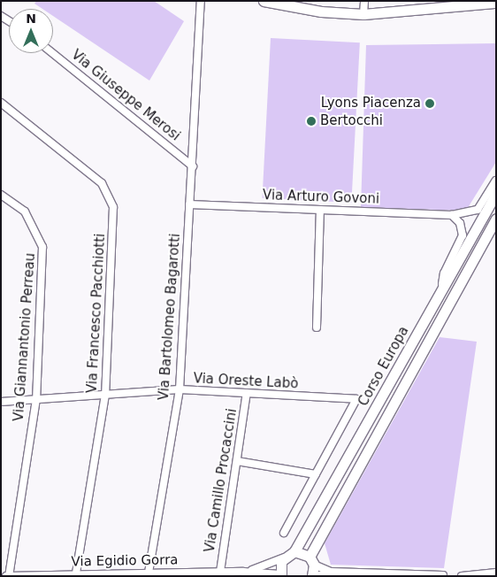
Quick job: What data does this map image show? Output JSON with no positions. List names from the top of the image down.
{
  "streets": {
    "main road": ["Corso Europa"],
    "street": [
      "Via Giuseppe Merosi",
      "Via Arturo Govoni",
      "Via Francesco Pacchiotti",
      "Via Bartolomeo Bagarotti",
      "Via Giannantonio Perreau",
      "Via Oreste Labò",
      "Via Camillo Procaccini",
      "Via Egidio Gorra"
    ]
  },
  "crossings": [
    ["Via Giuseppe Merosi", "Via Bartolomeo Bagarotti"],
    ["Via Arturo Govoni", "Via Bartolomeo Bagarotti"],
    ["Via Francesco Pacchiotti", "Via Oreste Labò"],
    ["Via Francesco Pacchiotti", "Via Egidio Gorra"],
    ["Via Bartolomeo Bagarotti", "Via Oreste Labò"],
    ["Via Bartolomeo Bagarotti", "Via Egidio Gorra"],
    ["Via Giannantonio Perreau", "Via Oreste Labò"],
    ["Via Giannantonio Perreau", "Via Egidio Gorra"],
    ["Via Oreste Labò", "Via Camillo Procaccini"],
    ["Via Camillo Procaccini", "Via Egidio Gorra"]
  ],
  "places": ["Lyons Piacenza", "Bertocchi"],
  "north": "top"
}
